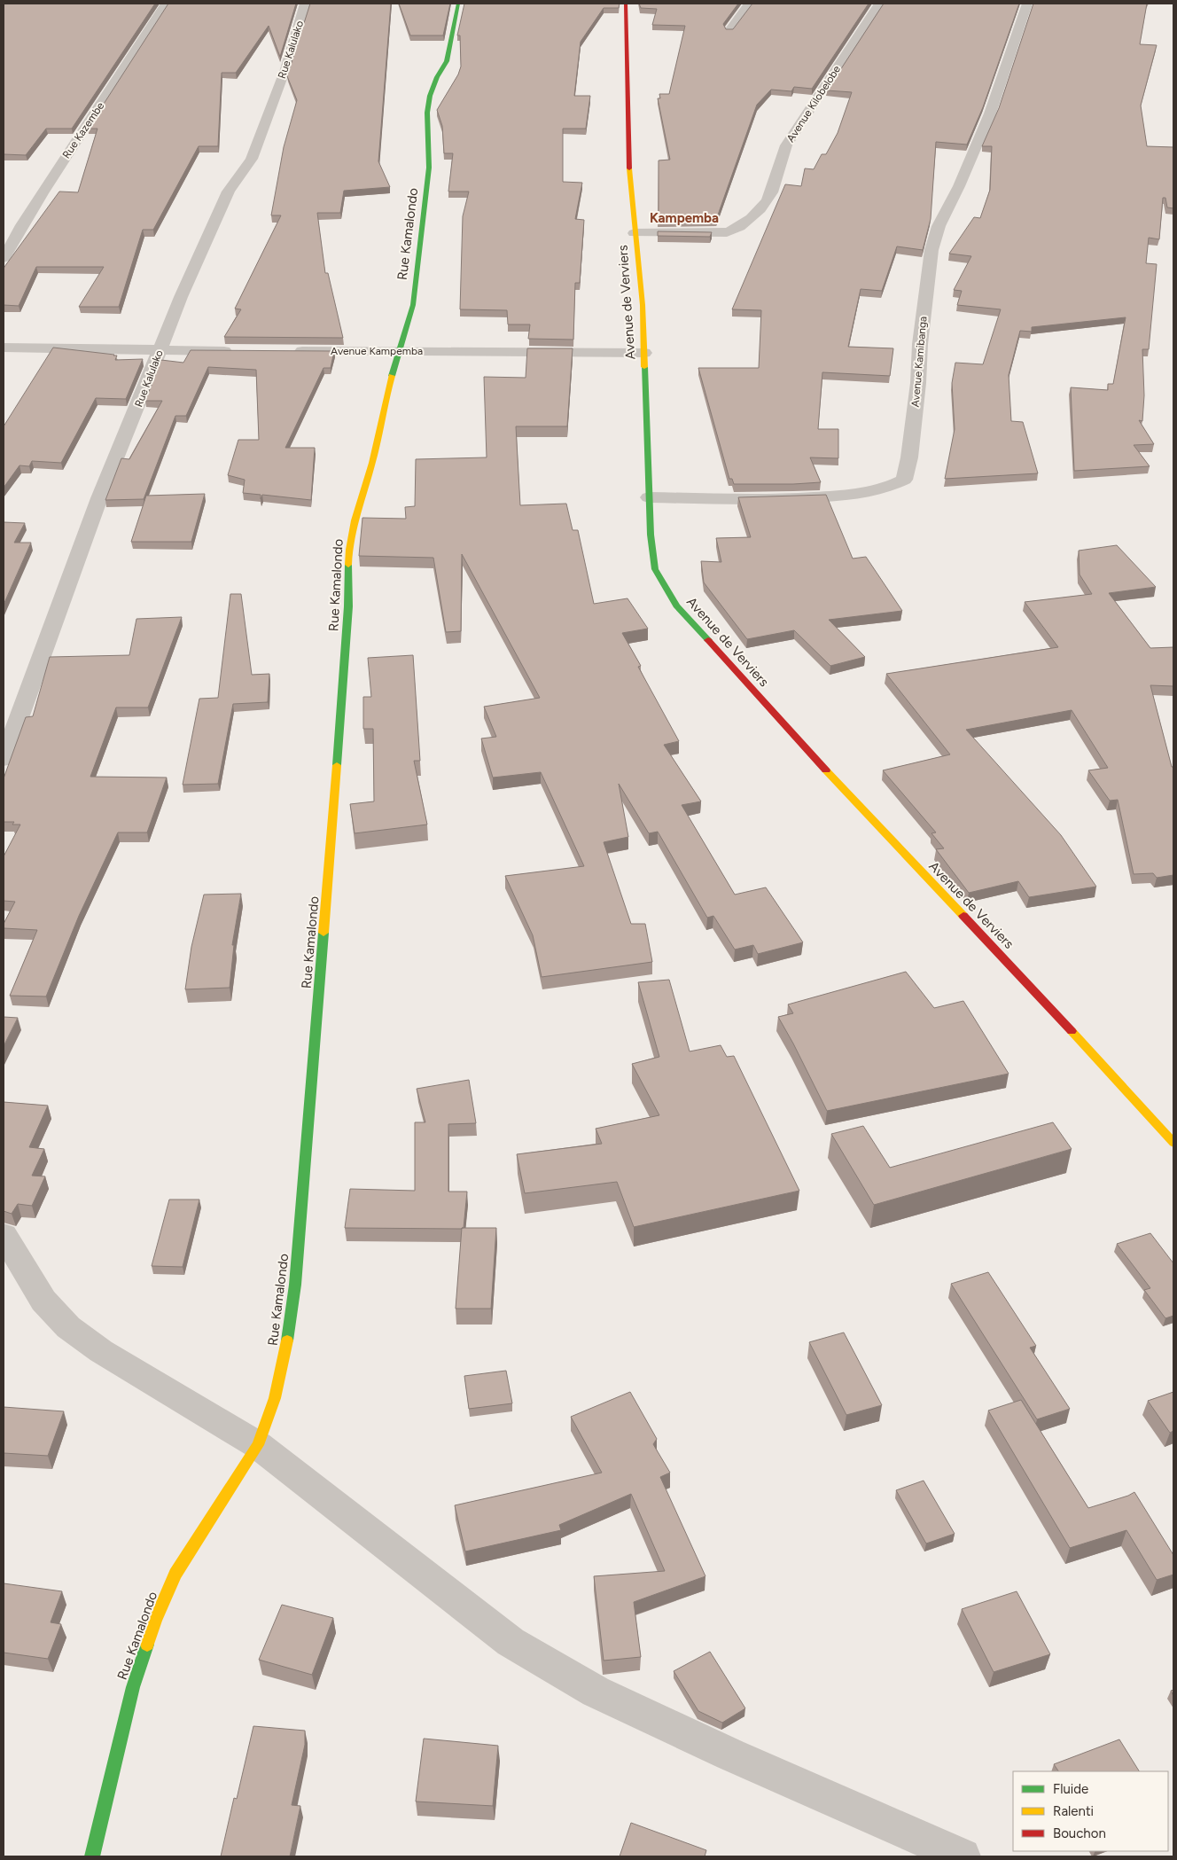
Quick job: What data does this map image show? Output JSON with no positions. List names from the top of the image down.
{
  "streets": {
    "street": [
      "Rue Kalulako",
      "Avenue Kilobelobe",
      "Rue Kazembe",
      "Rue Kamalondo",
      "Avenue de Verviers",
      "Avenue Kampemba",
      "Avenue Kamibanga"
    ]
  },
  "crossings": [
    ["Avenue Kilobelobe", "Avenue de Verviers"],
    ["Rue Kamalondo", "Avenue Kampemba"],
    ["Avenue de Verviers", "Avenue Kampemba"],
    ["Avenue de Verviers", "Avenue Kamibanga"]
  ],
  "districts": ["Kampemba"],
  "legend": ["Fluide", "Ralenti", "Bouchon"]
}
